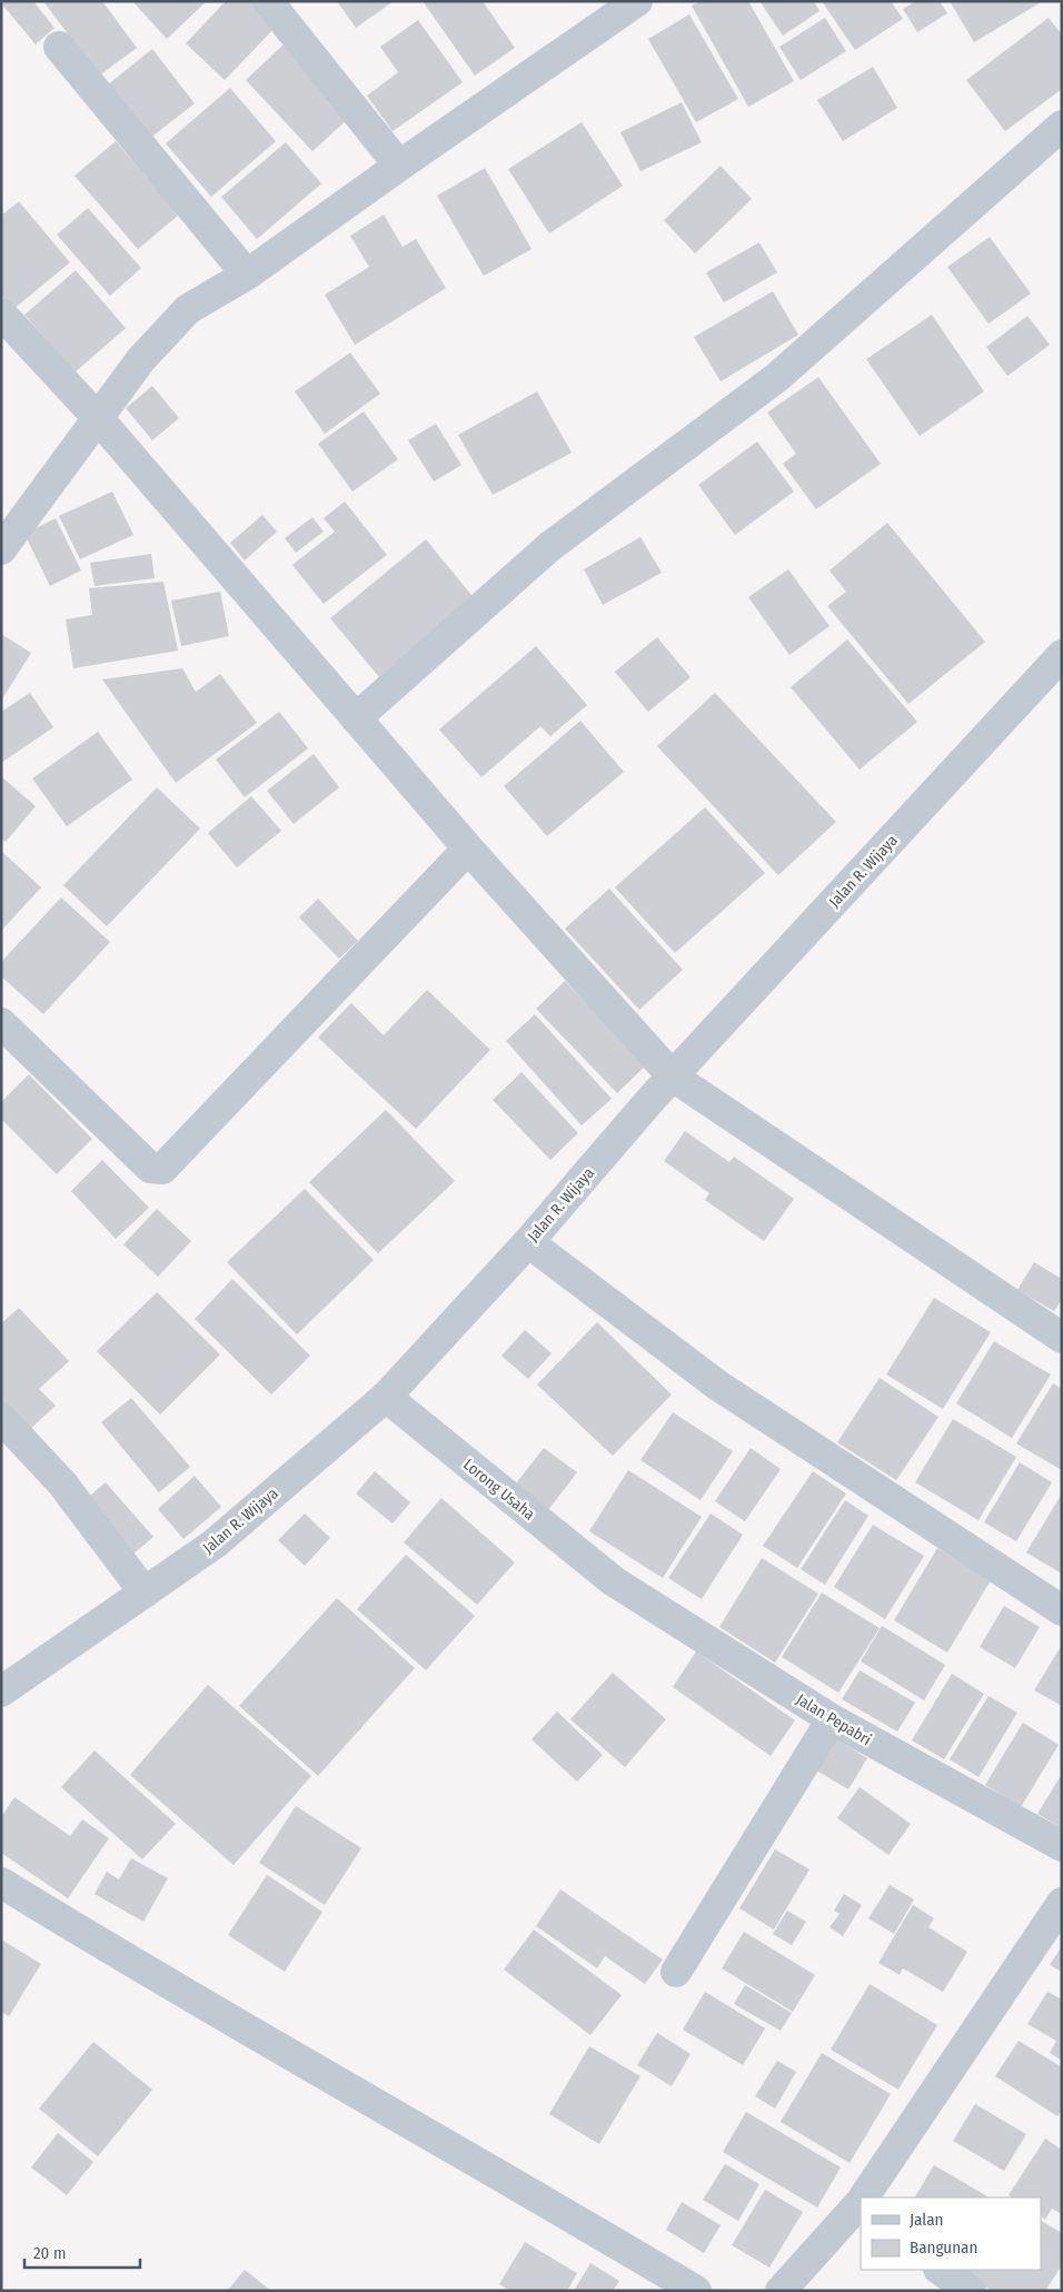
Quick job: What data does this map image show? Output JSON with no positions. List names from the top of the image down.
{
  "streets": {
    "street": ["Jalan R. Wijaya", "Lorong Usaha", "Jalan Pepabri"]
  },
  "crossings": [
    ["Jalan R. Wijaya", "Lorong Usaha"],
    ["Lorong Usaha", "Jalan Pepabri"]
  ],
  "legend": ["Jalan", "Bangunan"],
  "scale_bar": "20 m"
}
